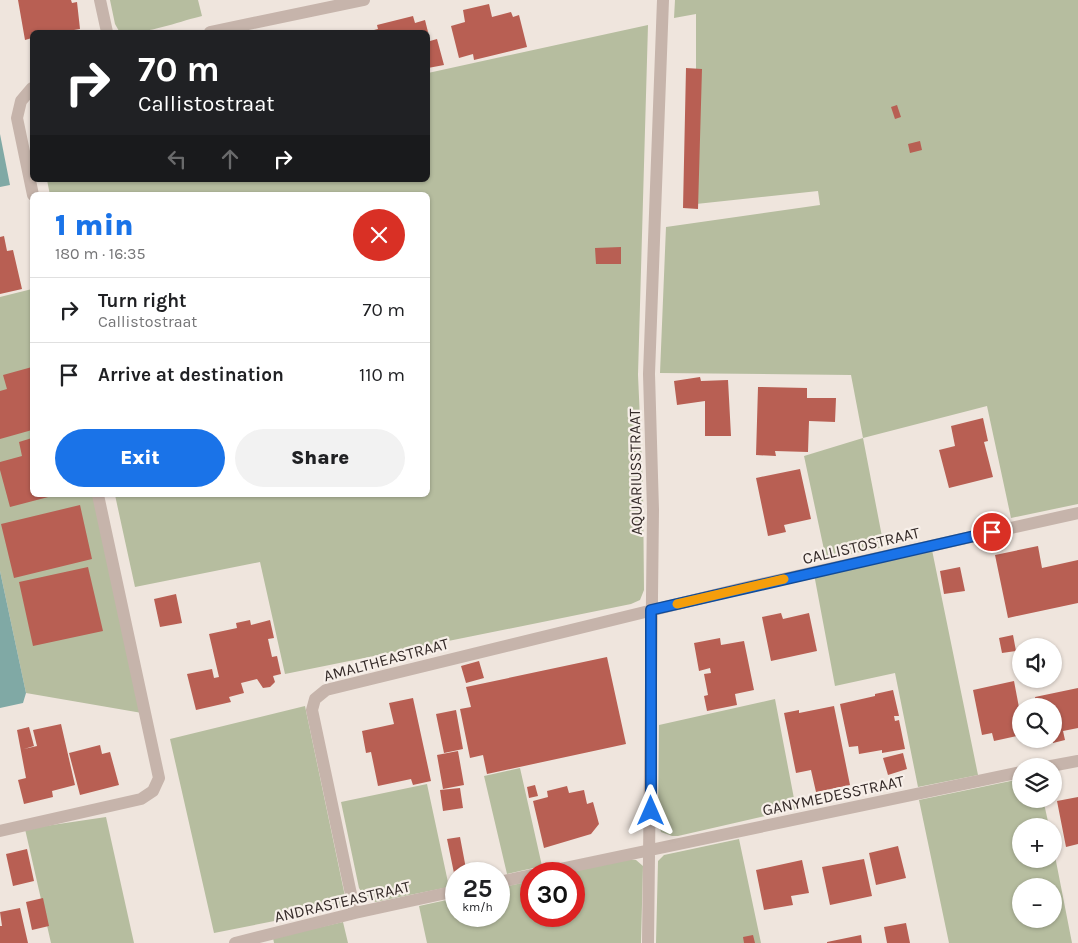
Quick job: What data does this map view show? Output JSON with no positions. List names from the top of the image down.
{
  "streets": {
    "street": [
      "AQUARIUSSTRAAT",
      "CALLISTOSTRAAT",
      "AMALTHEASTRAAT",
      "GANYMEDESSTRAAT",
      "ANDRASTEASTRAAT"
    ]
  },
  "crossings": [
    ["AQUARIUSSTRAAT", "CALLISTOSTRAAT"],
    ["AQUARIUSSTRAAT", "AMALTHEASTRAAT"],
    ["AQUARIUSSTRAAT", "GANYMEDESSTRAAT"],
    ["CALLISTOSTRAAT", "AMALTHEASTRAAT"],
    ["AMALTHEASTRAAT", "ANDRASTEASTRAAT"]
  ],
  "page": {
    "turn": ["70 m", "Callistostraat"],
    "heading": ["1 min", "180 m · 16:35"],
    "list": [
      {
        "name": "Turn right",
        "note": "Callistostraat",
        "value": "70 m"
      },
      {
        "name": "Arrive at destination",
        "value": "110 m"
      }
    ],
    "buttons": ["Exit", "Share"],
    "map_buttons": ["+", "−"],
    "speed": "25 km/h",
    "limit": "30"
  }
}
